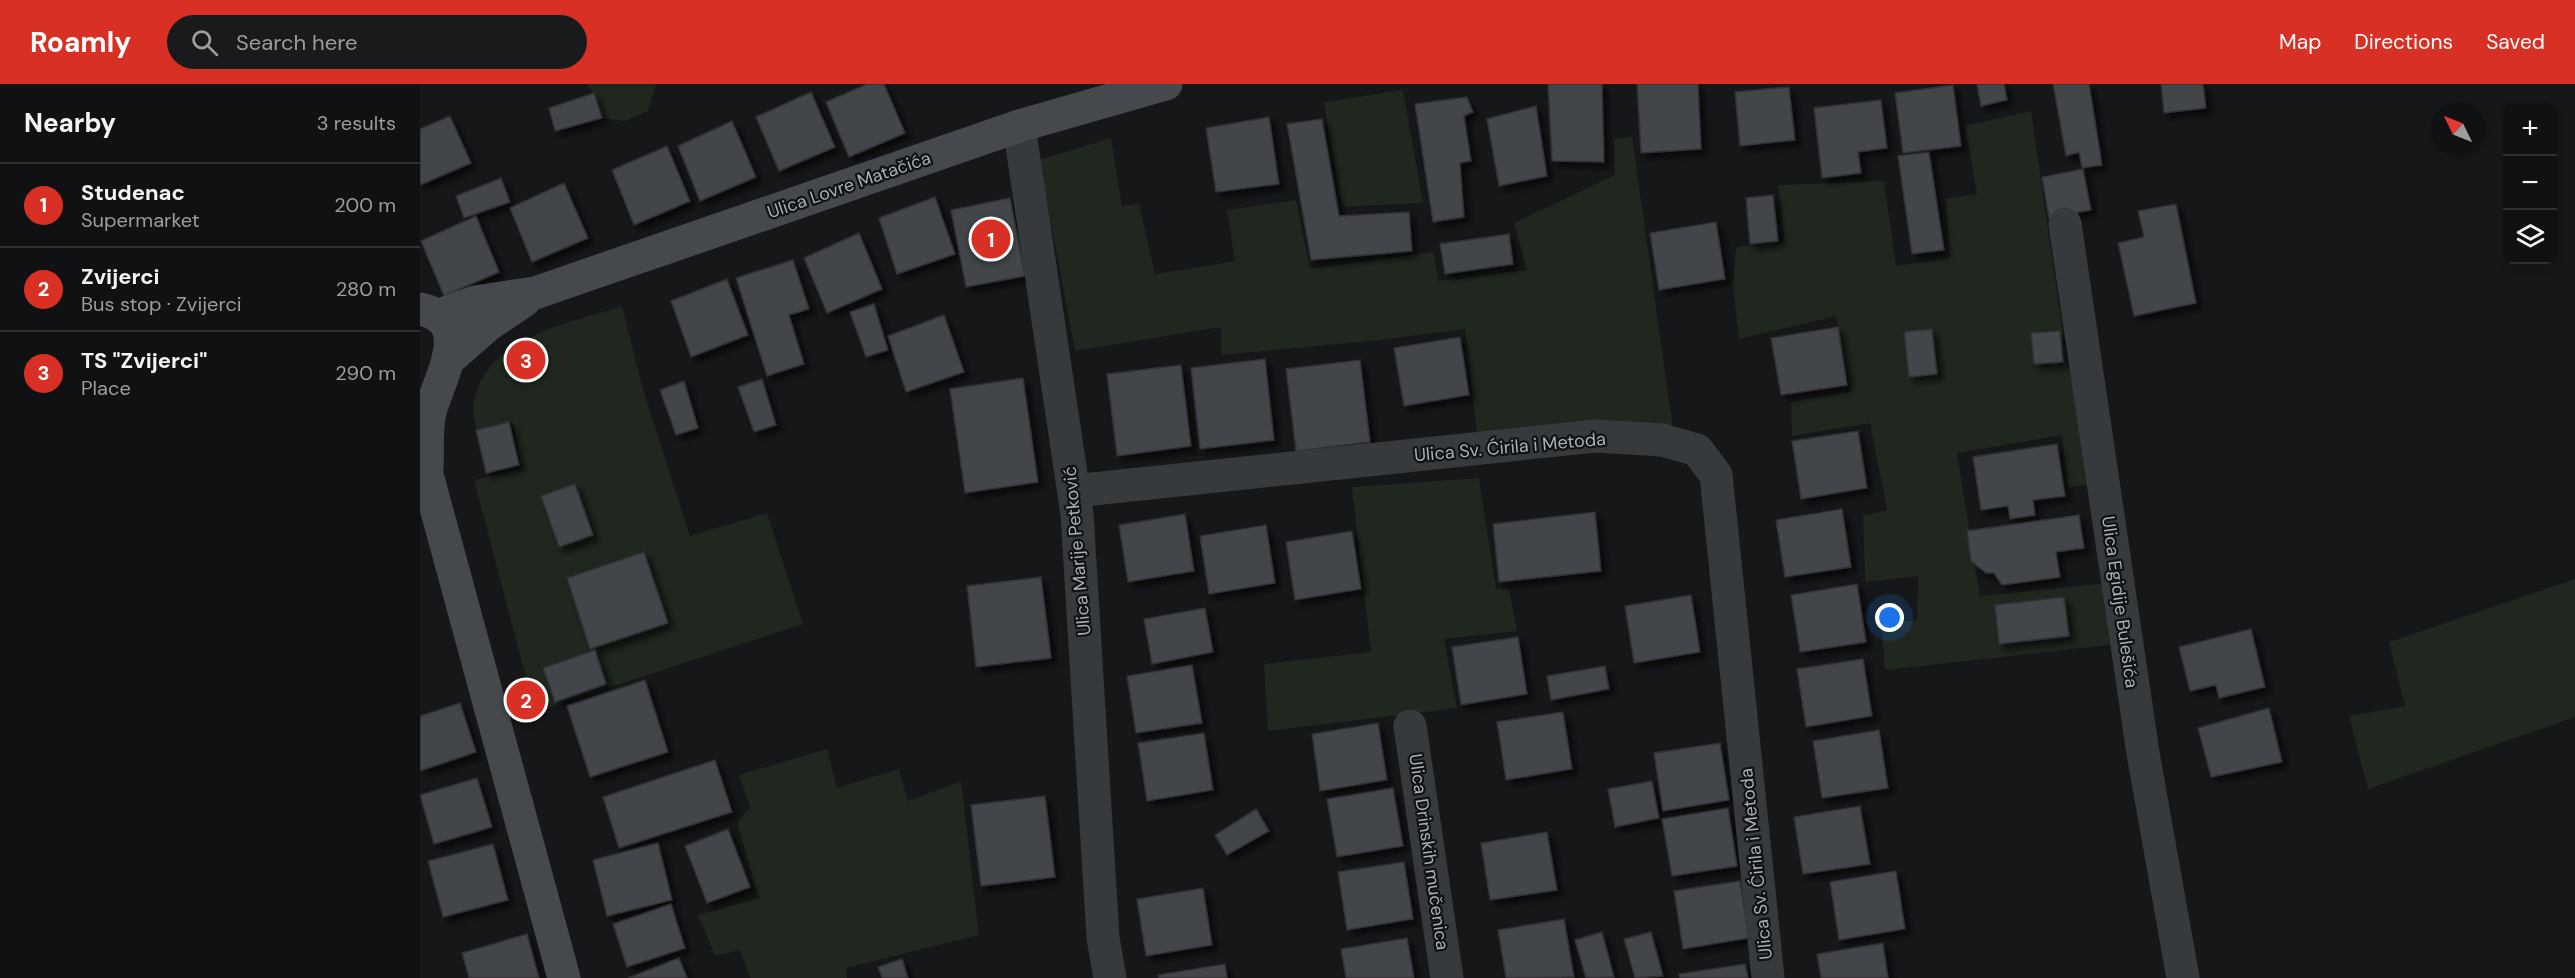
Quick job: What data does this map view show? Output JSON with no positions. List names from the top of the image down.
{
  "streets": {
    "main road": ["Ulica Lovre Matačića"],
    "street": [
      "Ulica Sv. Ćirila i Metoda",
      "Ulica Marije Petković",
      "Ulica Egidije Bulešića",
      "Ulica Drinskih mučenica"
    ]
  },
  "crossings": [
    ["Ulica Lovre Matačića", "Ulica Marije Petković"],
    ["Ulica Sv. Ćirila i Metoda", "Ulica Marije Petković"]
  ],
  "north": "top left",
  "page": {
    "header": "Roamly",
    "search": "Search here",
    "nav": ["Map", "Directions", "Saved"],
    "heading": ["Nearby", "3 results"],
    "map_buttons": ["+", "−"],
    "list": [
      {
        "mark": "1",
        "name": "Studenac",
        "note": "Supermarket",
        "value": "200 m"
      },
      {
        "mark": "2",
        "name": "Zvijerci",
        "note": "Bus stop · Zvijerci",
        "value": "280 m"
      },
      {
        "mark": "3",
        "name": "TS \"Zvijerci\"",
        "note": "Place",
        "value": "290 m"
      }
    ],
    "pins": ["1", "3", "2"]
  }
}
